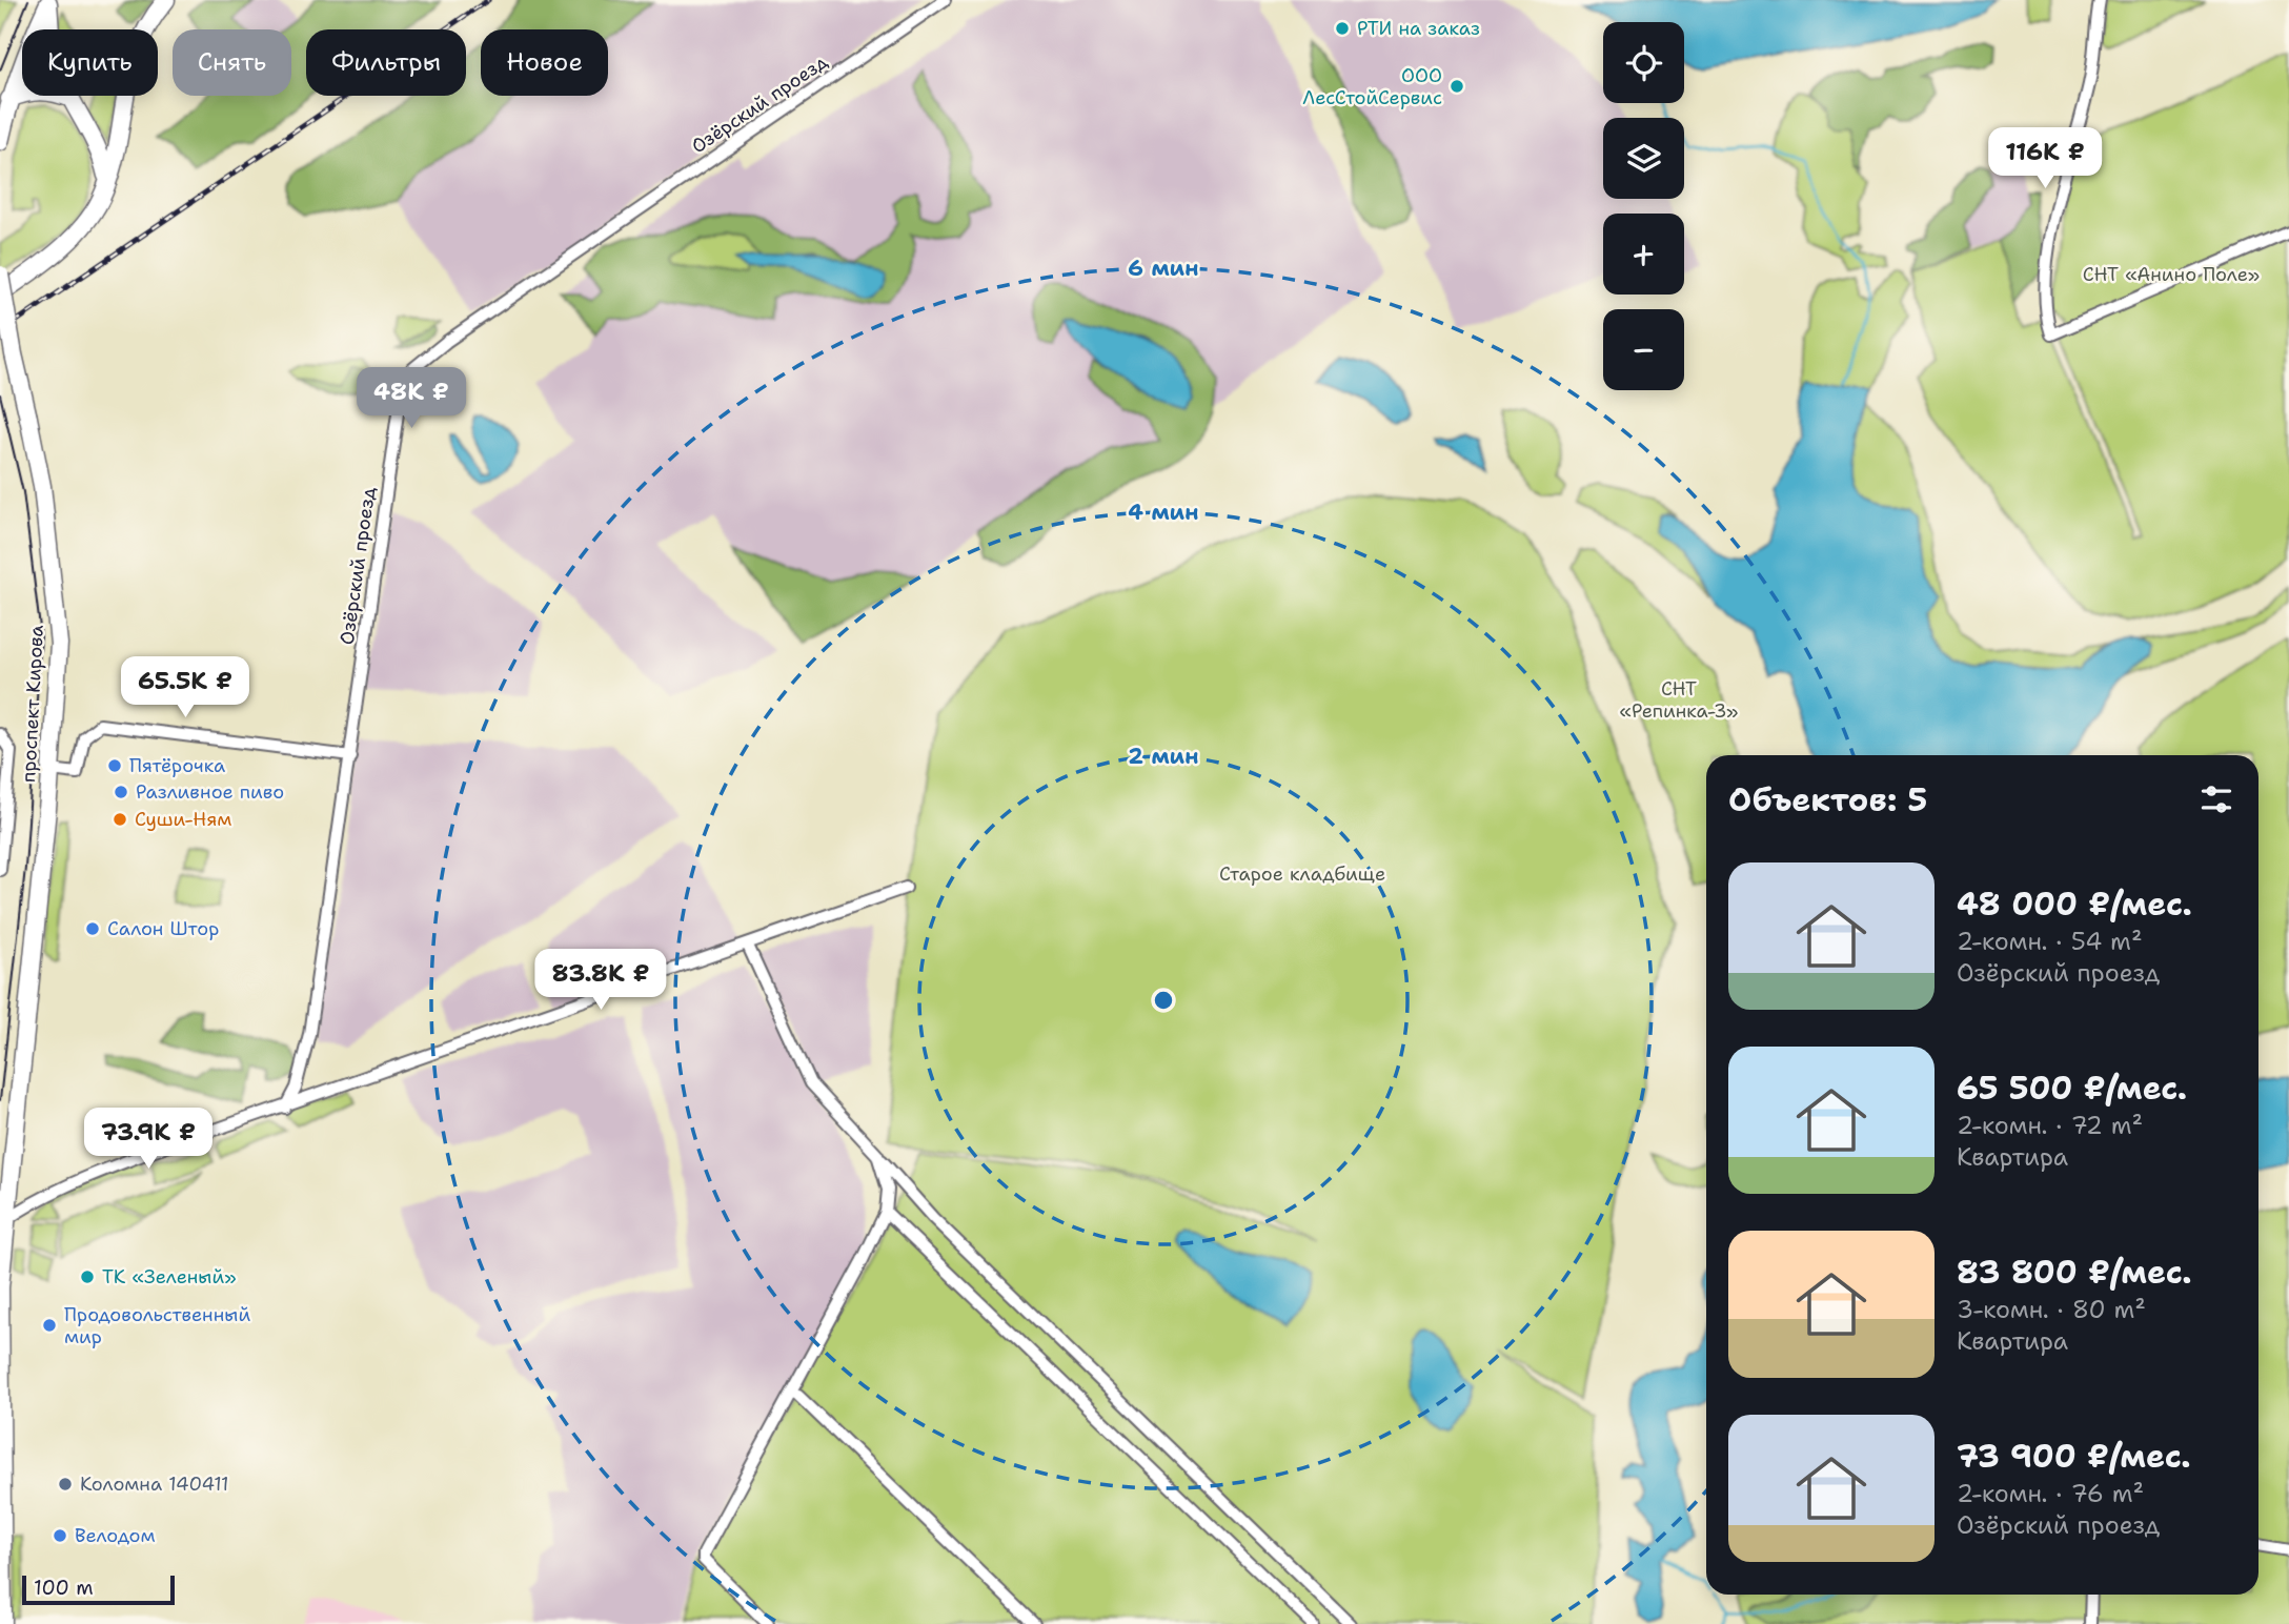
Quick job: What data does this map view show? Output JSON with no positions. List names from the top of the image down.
{
  "streets": {
    "main road": ["проспект Кирова"],
    "street": ["Озёрский проезд"]
  },
  "parks": ["СНТ «Анино Поле»", "СНТ «Репинка-3»", "Старое кладбище"],
  "places": [
    "РТИ на заказ",
    "ООО ЛесСтойСервис",
    "Пятёрочка",
    "Разливное пиво",
    "Суши-Ням",
    "Салон Штор",
    "ТК «Зеленый»",
    "Продовольственный мир",
    "Коломна 140411",
    "Велодом"
  ],
  "scale_bar": "100 m",
  "page": {
    "map_buttons": ["+", "−"],
    "chip": [
      "Купить",
      "Снять",
      "Фильтры",
      "Новое"
    ],
    "price": [
      "116K ₽",
      "48K ₽",
      "65.5K ₽",
      "83.8K ₽",
      "73.9K ₽"
    ],
    "heading": "Объектов: 5",
    "list": [
      {
        "name": "48 000 ₽/мес.",
        "note": "2-комн. · 54 m² · Озёрский проезд"
      },
      {
        "name": "65 500 ₽/мес.",
        "note": "2-комн. · 72 m² · Квартира"
      },
      {
        "name": "83 800 ₽/мес.",
        "note": "3-комн. · 80 m² · Квартира"
      },
      {
        "name": "73 900 ₽/мес.",
        "note": "2-комн. · 76 m² · Озёрский проезд"
      }
    ],
    "scale": "100 m"
  },
  "rings": ["6 мин", "4 мин", "2 мин"]
}
